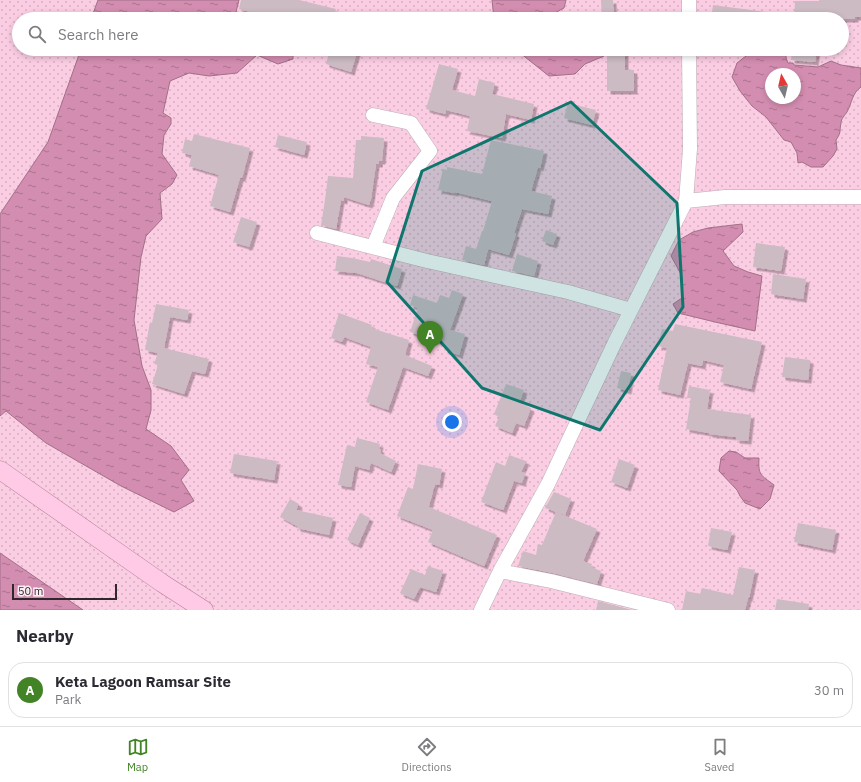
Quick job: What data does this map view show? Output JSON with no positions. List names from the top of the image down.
{
  "scale_bar": "50 m",
  "north": "top",
  "page": {
    "search": "Search here",
    "pins": "A",
    "scale": "50 m",
    "heading": "Nearby",
    "list": [
      {
        "mark": "A",
        "name": "Keta Lagoon Ramsar Site",
        "note": "Park",
        "value": "30 m"
      }
    ],
    "nav": ["Map", "Directions", "Saved"]
  }
}
